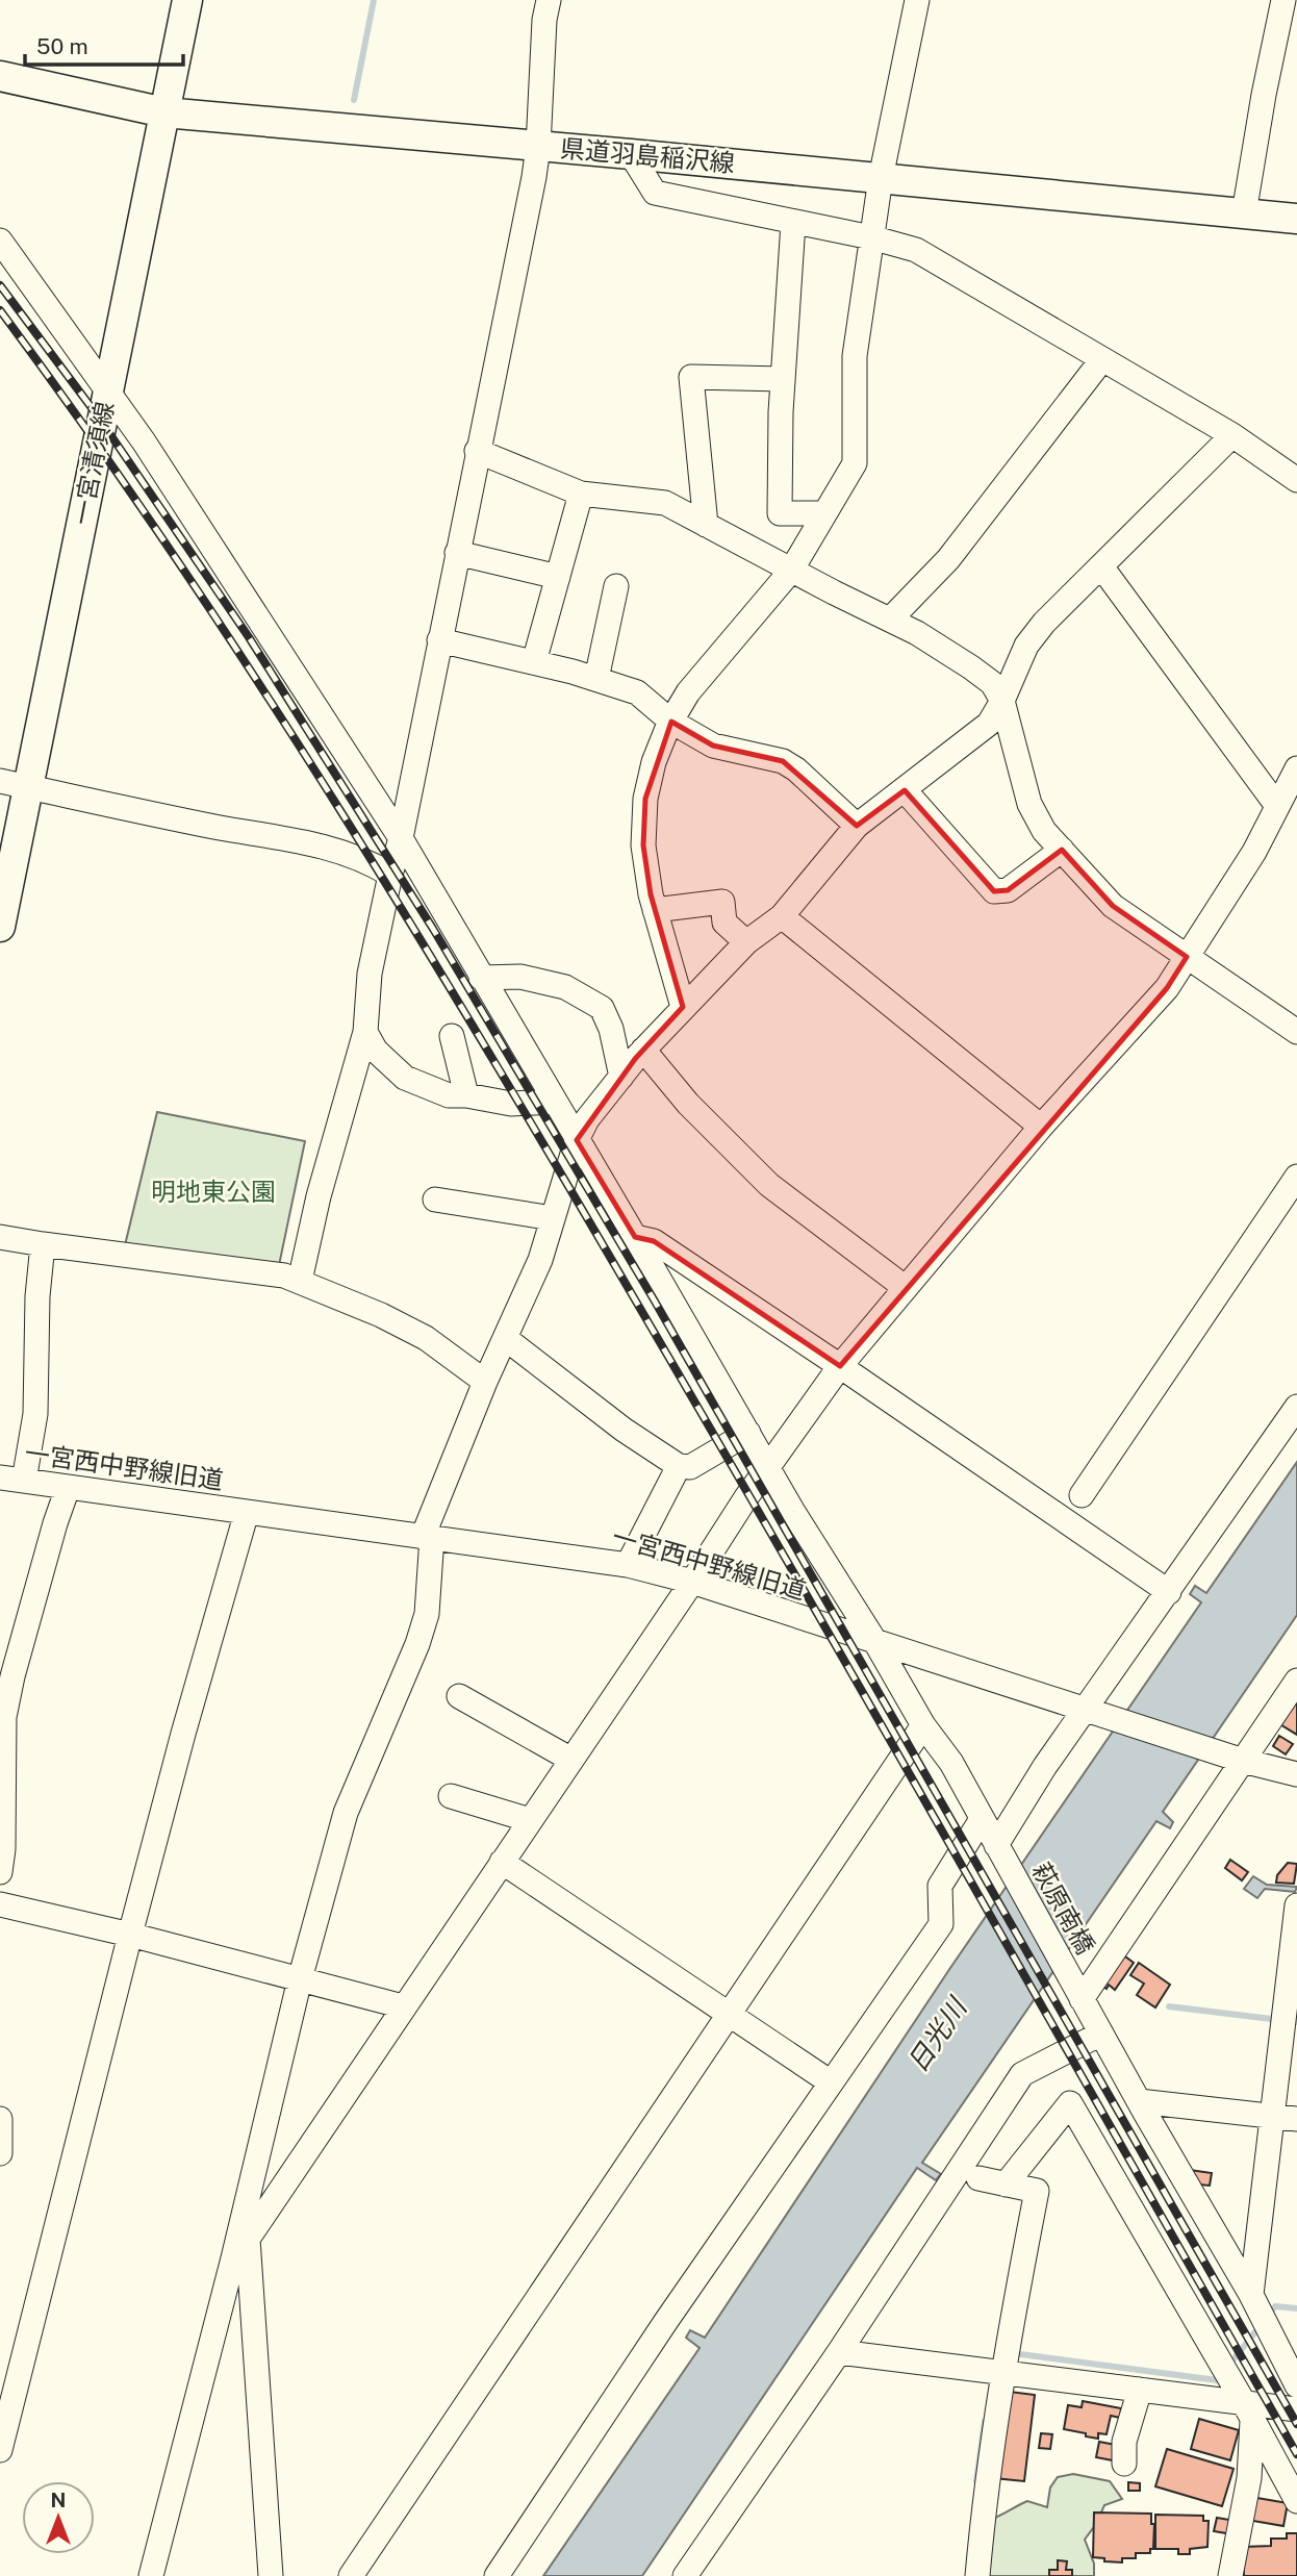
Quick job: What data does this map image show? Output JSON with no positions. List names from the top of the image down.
{
  "streets": {
    "main road": ["県道羽島稲沢線", "一宮清須線"],
    "street": ["一宮西中野線旧道", "萩原南橋"]
  },
  "crossings": [
    ["県道羽島稲沢線", "一宮清須線"],
    ["一宮清須線", "萩原南橋"],
    ["一宮西中野線旧道", "萩原南橋"]
  ],
  "water": ["日光川"],
  "parks": ["明地東公園"],
  "scale_bar": "50 m",
  "north": "top"
}
